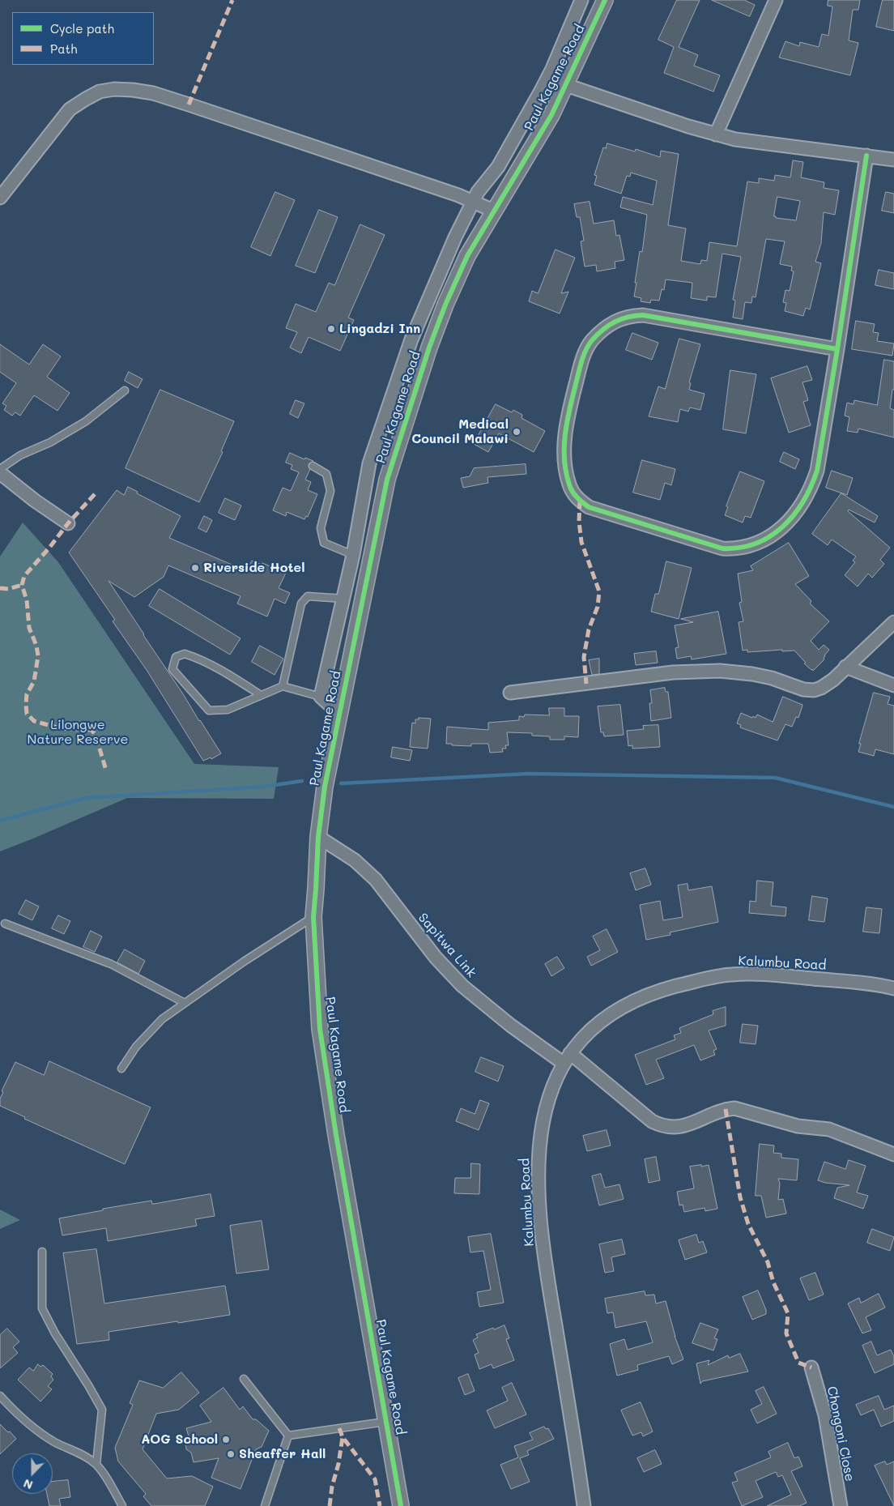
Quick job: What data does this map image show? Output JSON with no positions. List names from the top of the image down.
{
  "streets": {
    "street": [
      "Paul Kagame Road",
      "Sapitwa Link",
      "Kalumbu Road",
      "Chongoni Close"
    ]
  },
  "crossings": [
    ["Paul Kagame Road", "Sapitwa Link"],
    ["Sapitwa Link", "Kalumbu Road"]
  ],
  "parks": ["Lilongwe Nature Reserve"],
  "places": [
    "Lingadzi Inn",
    "Medical Council Malawi",
    "Riverside Hotel",
    "AOG School",
    "Sheaffer Hall"
  ],
  "legend": ["Cycle path", "Path"],
  "north": "bottom"
}
